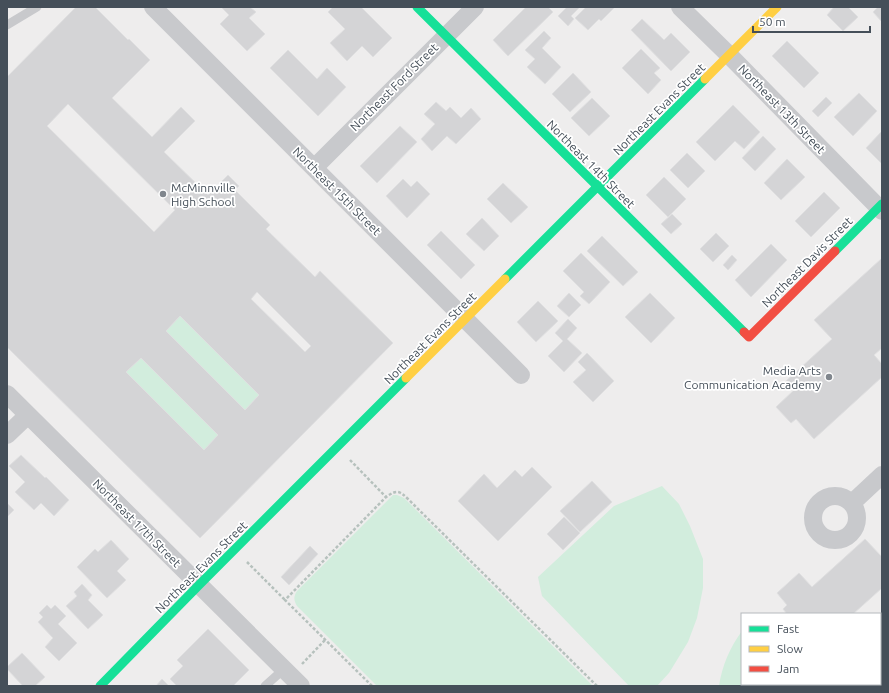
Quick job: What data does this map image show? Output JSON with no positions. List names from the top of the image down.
{
  "streets": {
    "street": [
      "Northeast Ford Street",
      "Northeast Evans Street",
      "Northeast 13th Street",
      "Northeast 14th Street",
      "Northeast 15th Street",
      "Northeast Davis Street",
      "Northeast 17th Street"
    ]
  },
  "crossings": [
    ["Northeast Ford Street", "Northeast 14th Street"],
    ["Northeast Ford Street", "Northeast 15th Street"],
    ["Northeast Evans Street", "Northeast 13th Street"],
    ["Northeast Evans Street", "Northeast 14th Street"],
    ["Northeast Evans Street", "Northeast 15th Street"],
    ["Northeast Evans Street", "Northeast 17th Street"],
    ["Northeast 13th Street", "Northeast Davis Street"],
    ["Northeast 14th Street", "Northeast Davis Street"]
  ],
  "places": ["McMinnville High School", "Media Arts Communication Academy"],
  "legend": ["Fast", "Slow", "Jam"],
  "scale_bar": "50 m"
}
